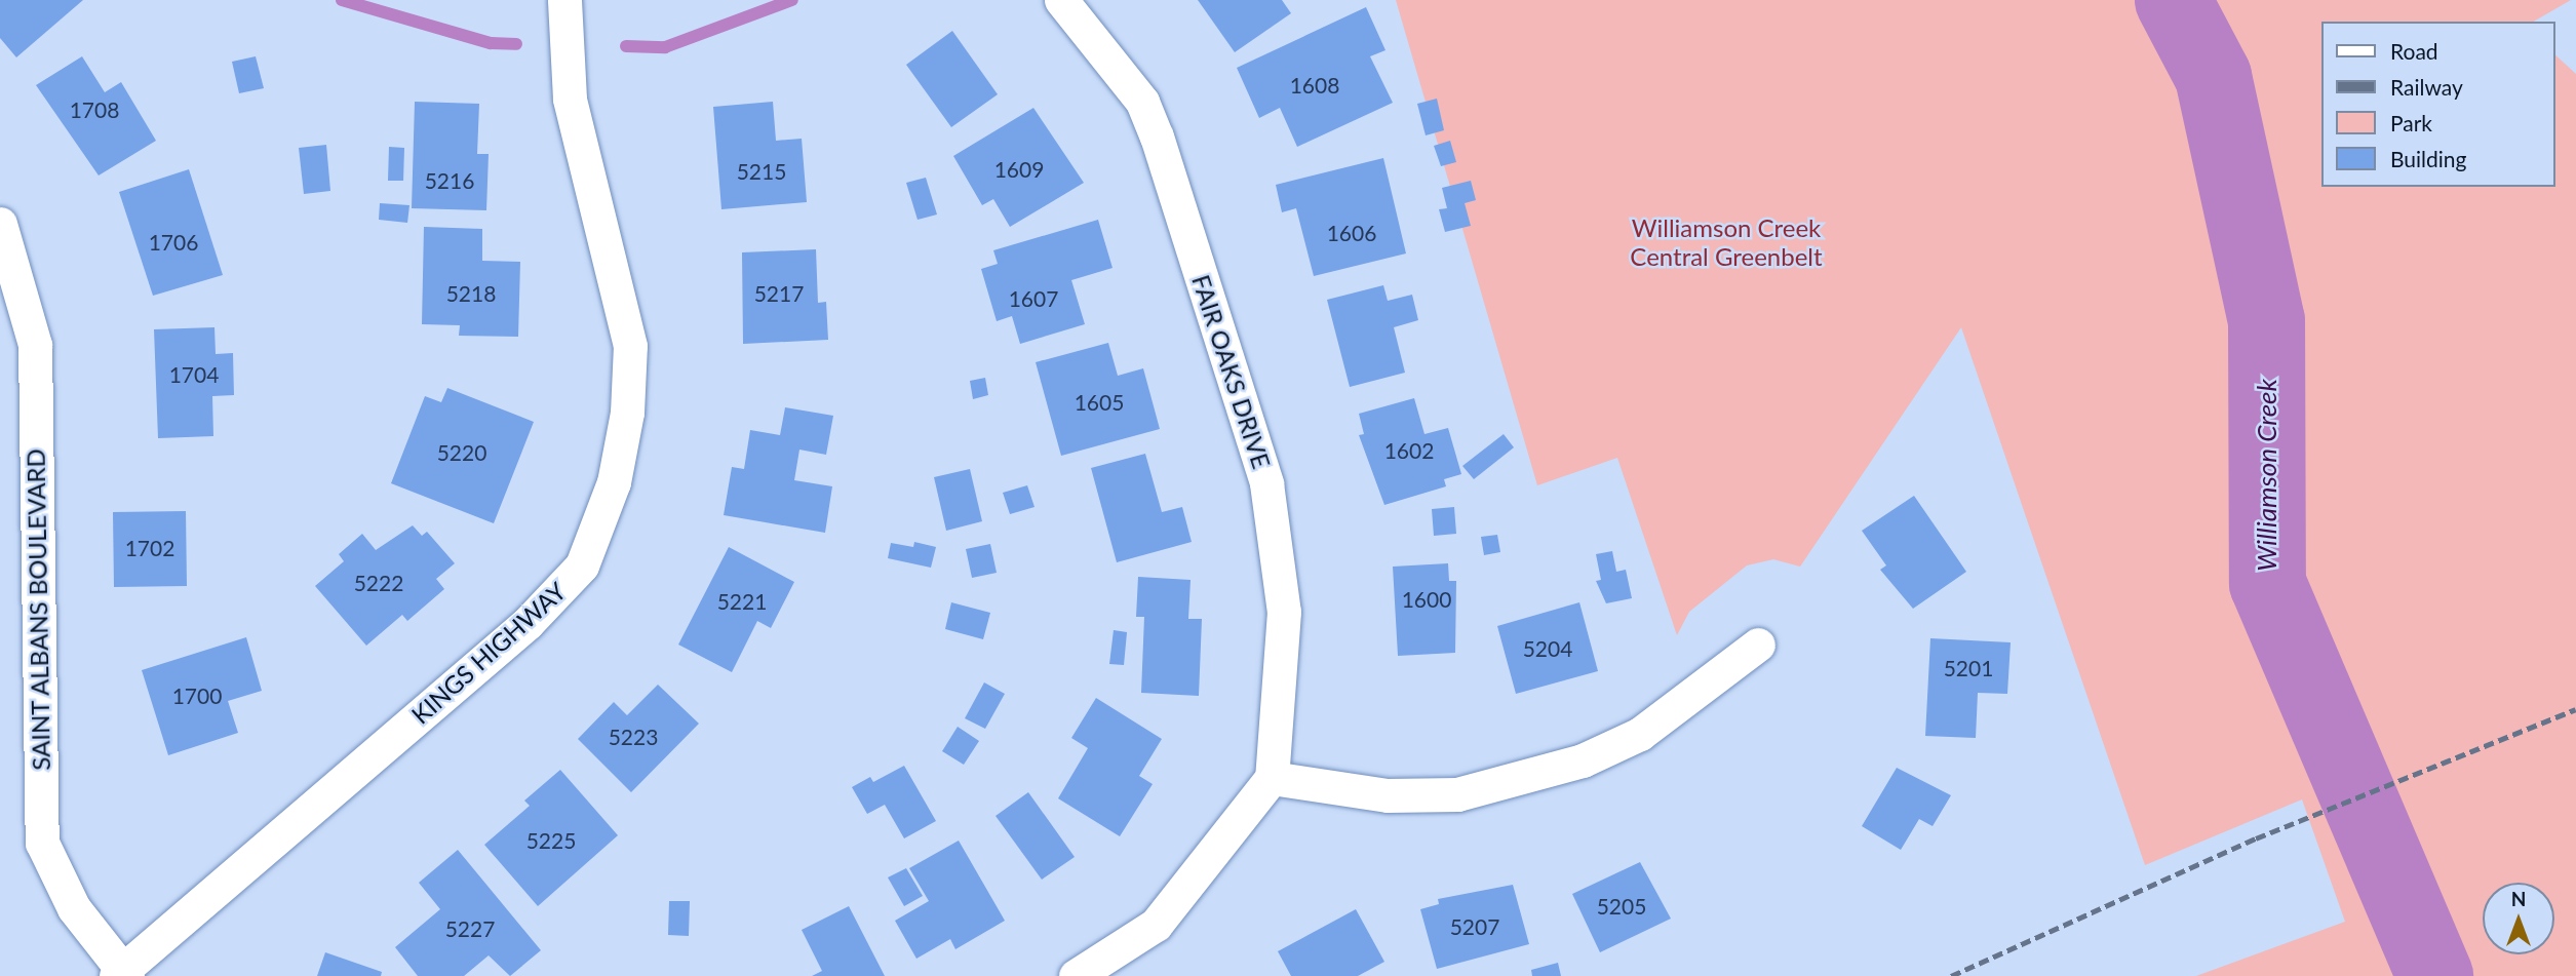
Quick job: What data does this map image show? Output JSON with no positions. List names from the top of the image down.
{
  "streets": {
    "street": ["FAIR OAKS DRIVE", "SAINT ALBANS BOULEVARD", "KINGS HIGHWAY"]
  },
  "crossings": [
    ["SAINT ALBANS BOULEVARD", "KINGS HIGHWAY"]
  ],
  "water": ["Williamson Creek"],
  "parks": ["Williamson Creek Central Greenbelt"],
  "house_numbers": [
    "1608",
    "1708",
    "1609",
    "5215",
    "5216",
    "1606",
    "1706",
    "5218",
    "5217",
    "1607",
    "1704",
    "1605",
    "1602",
    "5220",
    "1702",
    "5222",
    "1600",
    "5221",
    "5204",
    "5201",
    "1700",
    "5223",
    "5225",
    "5205",
    "5207",
    "5227"
  ],
  "legend": [
    "Road",
    "Railway",
    "Park",
    "Building"
  ],
  "north": "top"
}
